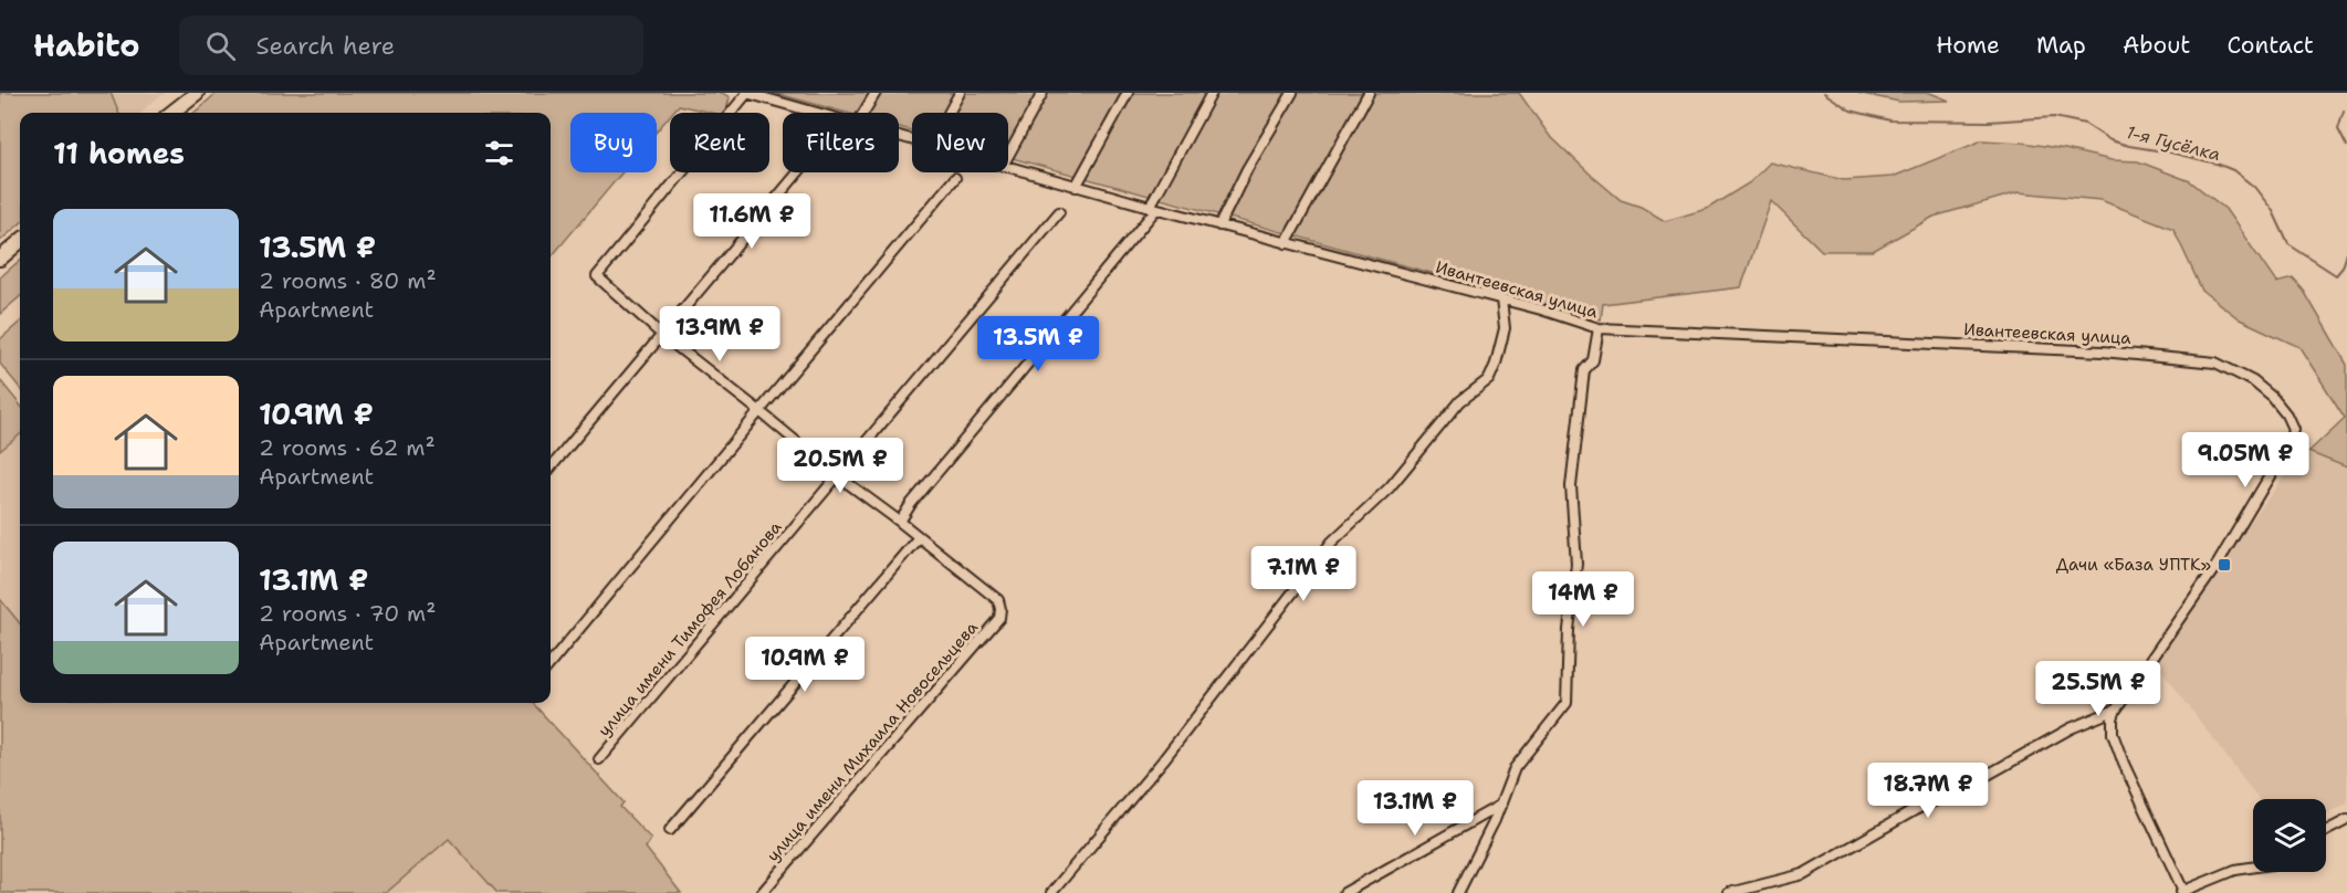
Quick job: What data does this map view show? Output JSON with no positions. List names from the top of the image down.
{
  "streets": {
    "street": ["Ивантеевская улица", "улица имени Тимофея Лобанова", "улица имени Михаила Новосельцева"]
  },
  "water": ["1-я Гусёлка"],
  "places": {
    "transit": ["Дачи «База УПТК»"]
  },
  "page": {
    "header": "Habito",
    "search": "Search here",
    "nav": [
      "Home",
      "Map",
      "About",
      "Contact"
    ],
    "chip": [
      "Buy",
      "Rent",
      "Filters",
      "New"
    ],
    "heading": "11 homes",
    "list": [
      {
        "name": "13.5M ₽",
        "note": "2 rooms · 80 m² · Apartment"
      },
      {
        "name": "10.9M ₽",
        "note": "2 rooms · 62 m² · Apartment"
      },
      {
        "name": "13.1M ₽",
        "note": "2 rooms · 70 m² · Apartment"
      }
    ],
    "price": [
      "11.6M ₽",
      "13.9M ₽",
      "13.5M ₽",
      "9.05M ₽",
      "20.5M ₽",
      "7.1M ₽",
      "14M ₽",
      "10.9M ₽",
      "25.5M ₽",
      "18.7M ₽",
      "13.1M ₽"
    ]
  }
}
